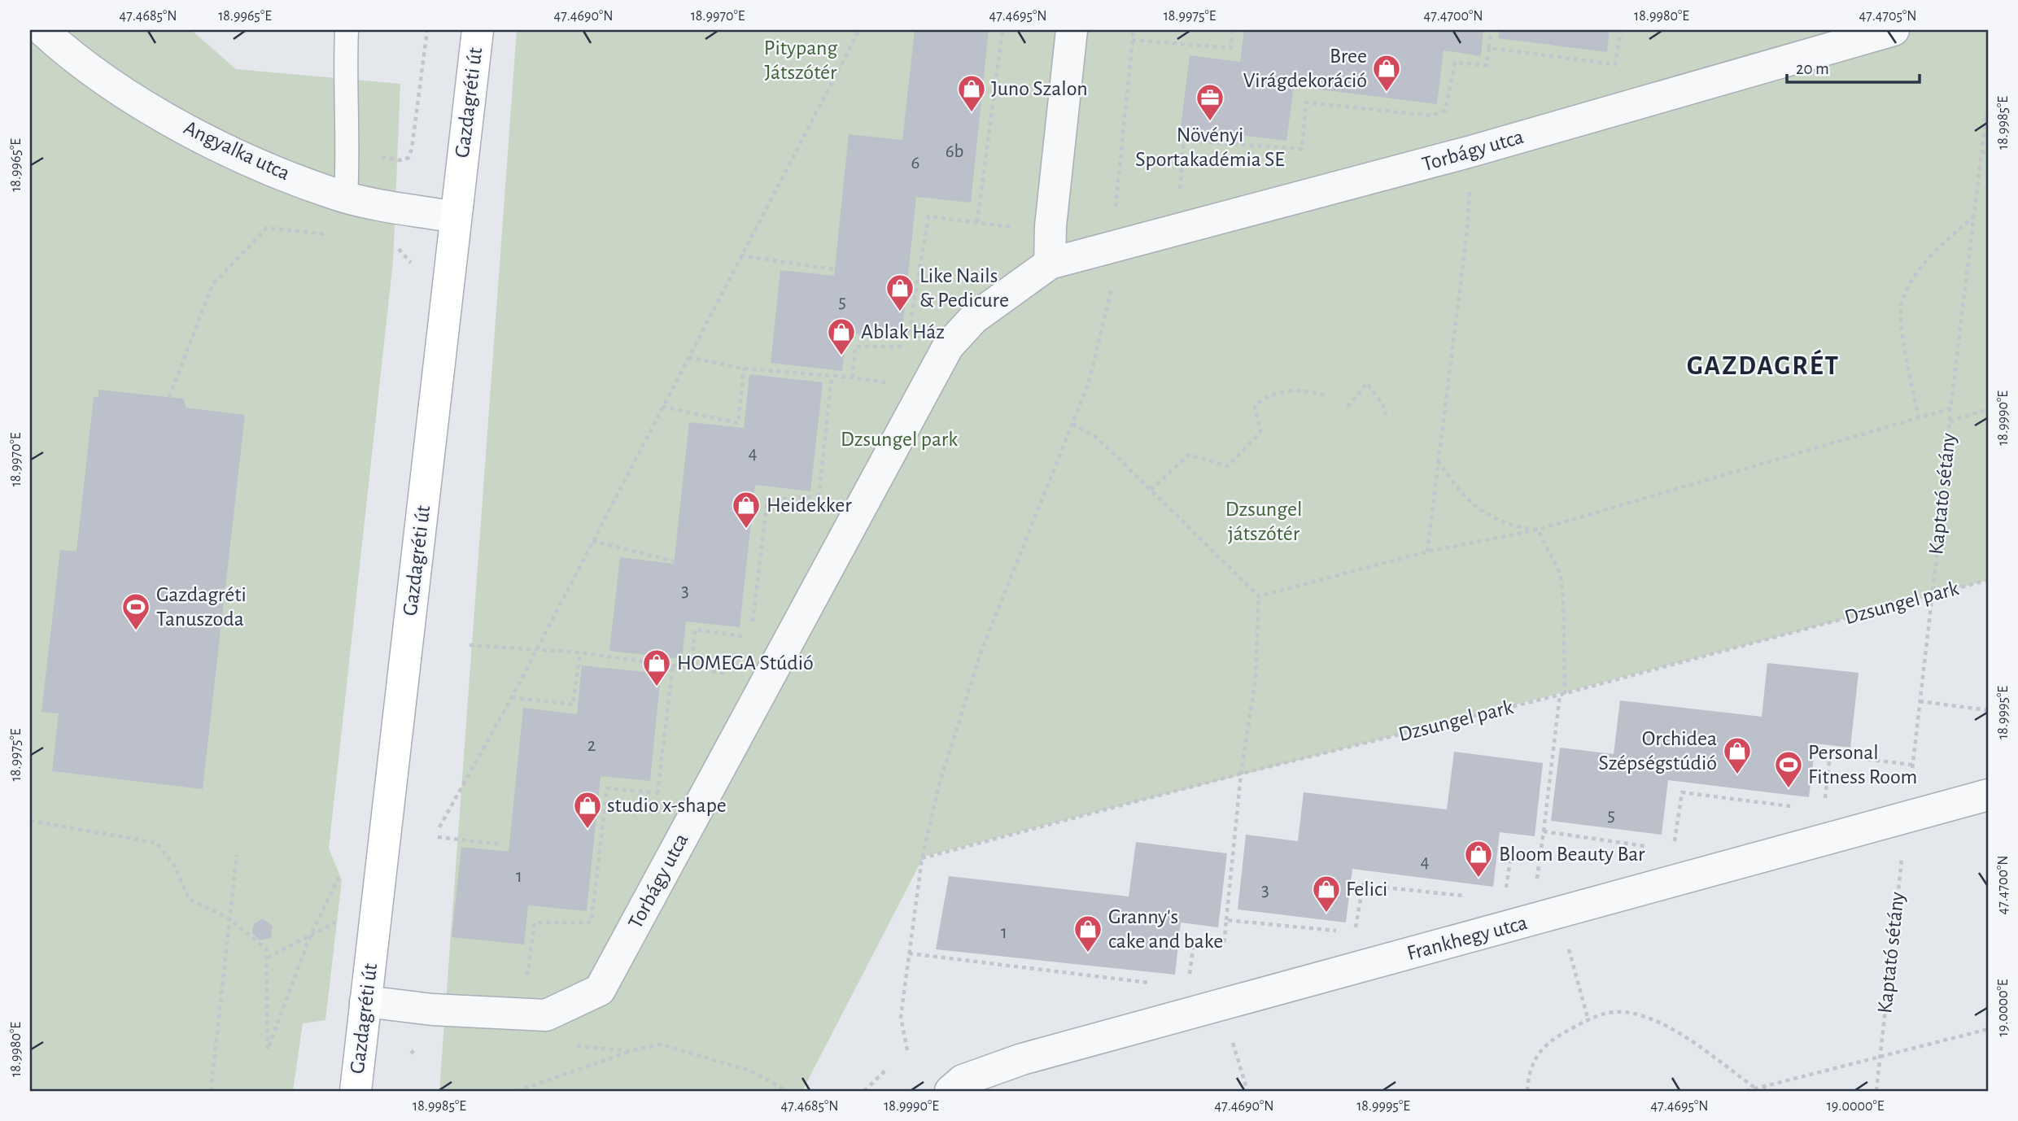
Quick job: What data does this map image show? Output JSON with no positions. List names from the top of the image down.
{
  "streets": {
    "street": [
      "Gazdagréti út",
      "Angyalka utca",
      "Torbágy utca",
      "Frankhegy utca"
    ],
    "path": ["Kaptató sétány", "Dzsungel park"]
  },
  "crossings": [
    ["Gazdagréti út", "Angyalka utca"],
    ["Gazdagréti út", "Torbágy utca"],
    ["Kaptató sétány", "Dzsungel park"],
    ["Kaptató sétány", "Frankhegy utca"]
  ],
  "districts": ["GAZDAGRÉT"],
  "parks": ["Pitypang Játszótér", "Dzsungel park", "Dzsungel játszótér"],
  "places": {
    "shop": [
      "Bree Virágdekoráció",
      "Juno Szalon",
      "Like Nails & Pedicure",
      "Ablak Ház",
      "Heidekker",
      "HOMEGA Stúdió",
      "Orchidea Szépségstúdió",
      "studio x-shape",
      "Bloom Beauty Bar",
      "Felici",
      "Granny's cake and bake"
    ],
    "office": ["Növényi Sportakadémia SE"],
    "sports": ["Gazdagréti Tanuszoda", "Personal Fitness Room"]
  },
  "house_numbers": [
    "6b",
    "6",
    "5",
    "4",
    "3",
    "2",
    "5",
    "4",
    "1",
    "3",
    "1"
  ],
  "scale_bar": "20 m",
  "coordinates": [
    "47.4685°N",
    "18.9965°E",
    "47.4690°N",
    "18.9970°E",
    "47.4695°N",
    "18.9975°E",
    "47.4700°N",
    "18.9980°E",
    "47.4705°N",
    "18.9985°E",
    "18.9990°E",
    "18.9995°E",
    "19.0000°E"
  ]
}
